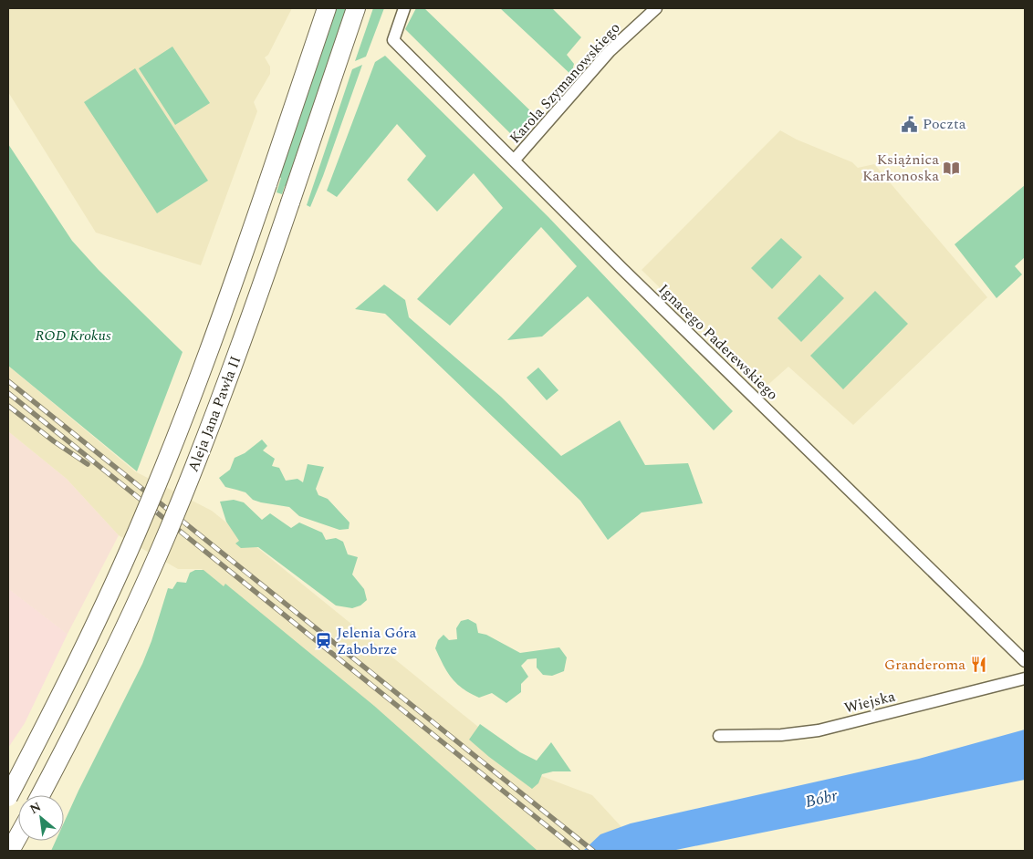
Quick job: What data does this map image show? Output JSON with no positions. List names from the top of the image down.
{
  "streets": {
    "main road": ["Aleja Jana Pawła II"],
    "street": ["Karola Szymanowskiego", "Ignacego Paderewskiego", "Wiejska"]
  },
  "crossings": [
    ["Karola Szymanowskiego", "Ignacego Paderewskiego"]
  ],
  "water": ["Bóbr"],
  "parks": ["ROD Krokus"],
  "places": {
    "public building": ["Poczta"],
    "library": ["Książnica Karkonoska"],
    "station": ["Jelenia Góra Zabobrze"],
    "restaurant": ["Granderoma"]
  },
  "north": "top left"
}
